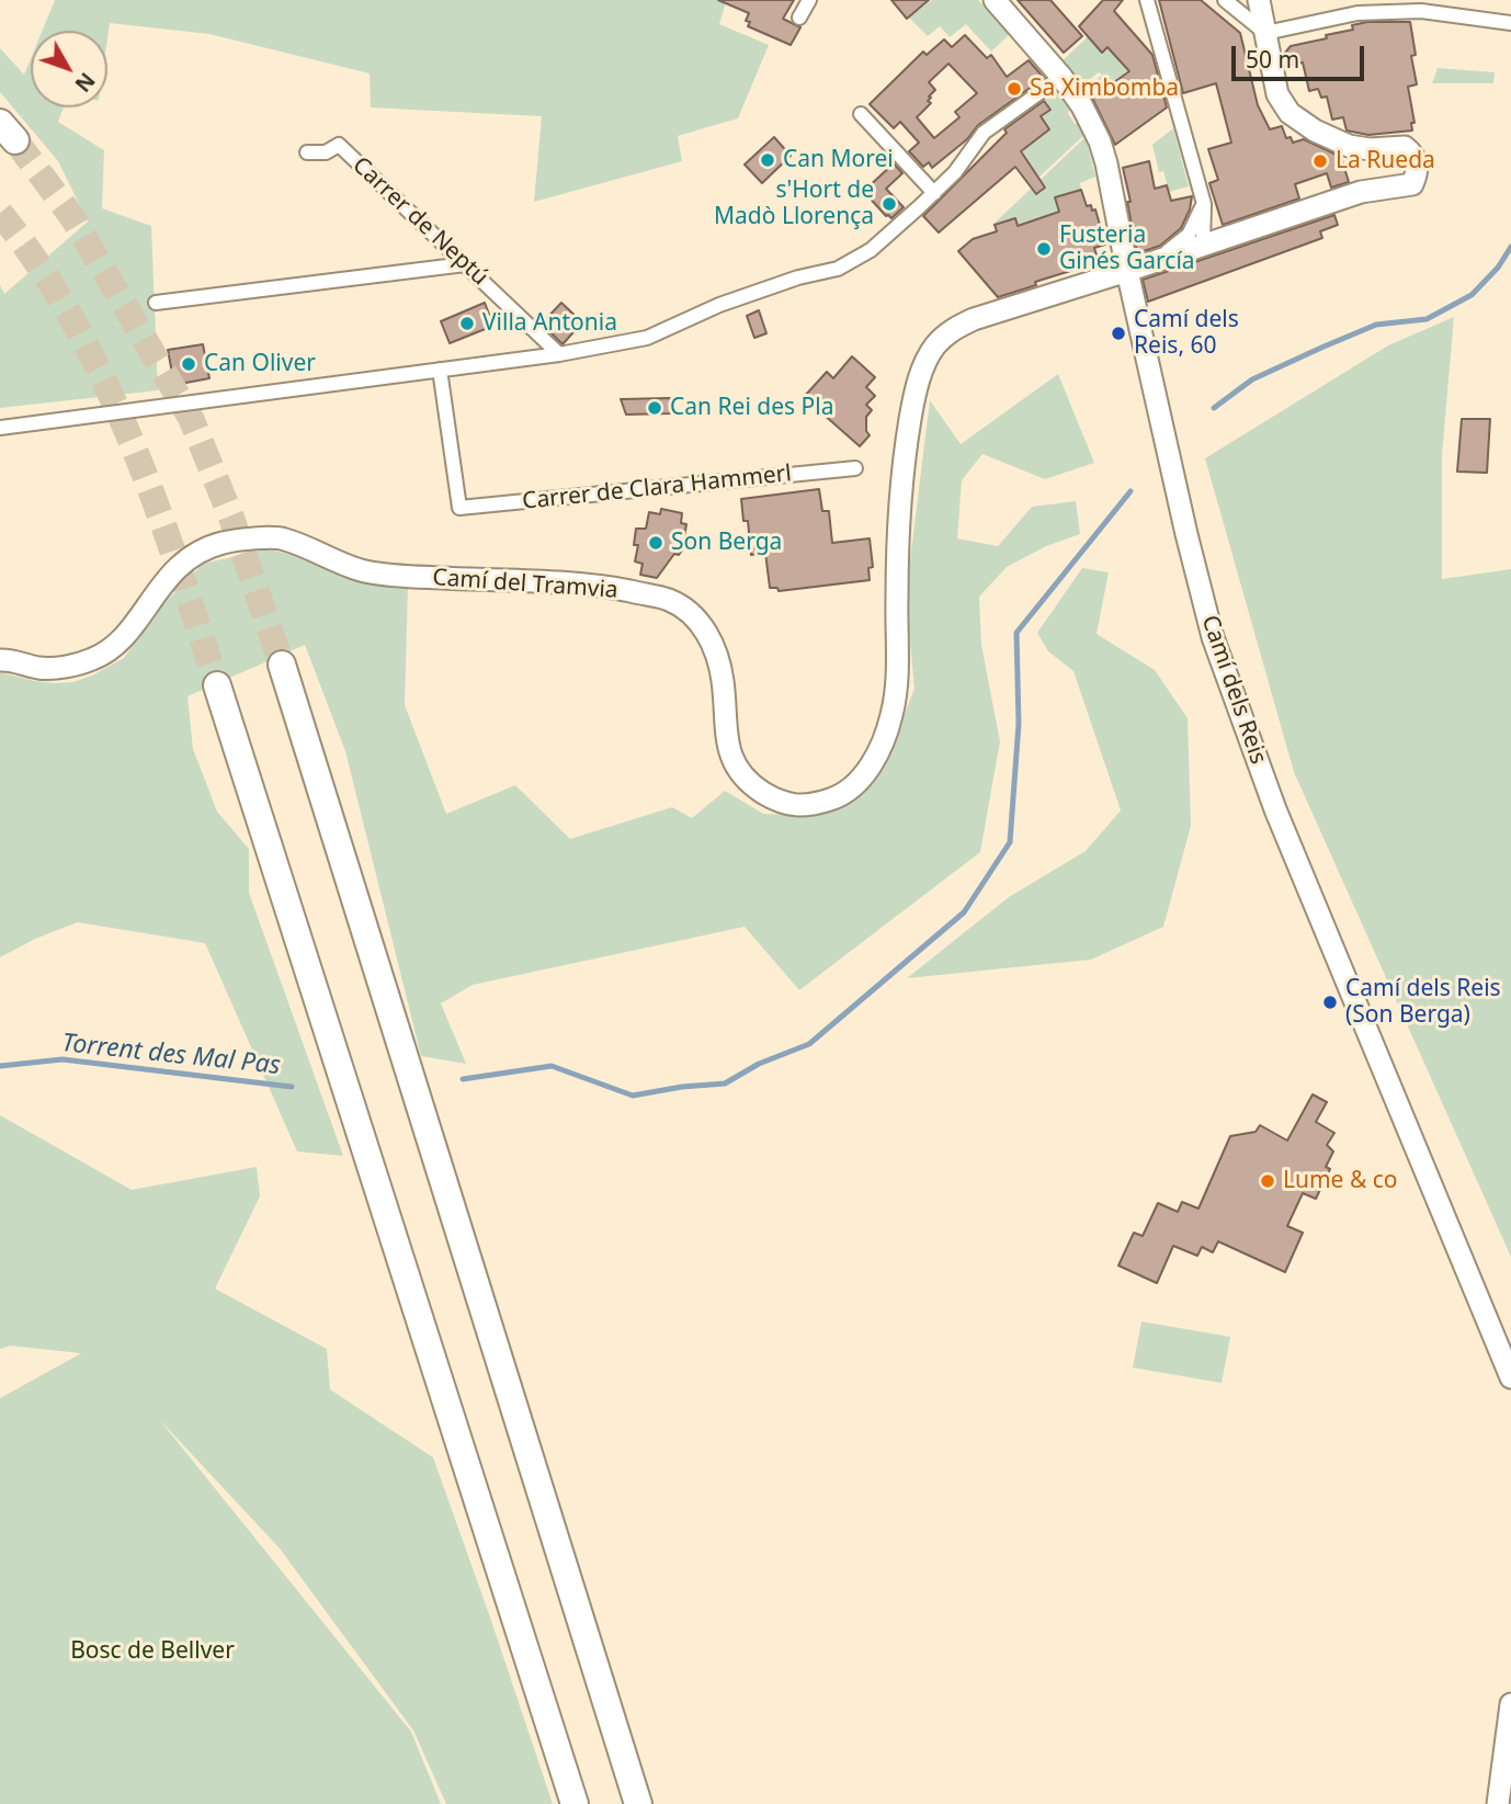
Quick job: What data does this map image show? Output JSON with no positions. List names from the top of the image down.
{
  "streets": {
    "street": [
      "Carrer de Neptú",
      "Carrer de Clara Hammerl",
      "Camí del Tramvia",
      "Camí dels Reis"
    ]
  },
  "crossings": [
    ["Camí del Tramvia", "Camí dels Reis"]
  ],
  "water": ["Torrent des Mal Pas"],
  "parks": ["Bosc de Bellver"],
  "places": [
    "Sa Ximbomba",
    "Can Morei",
    "La Rueda",
    "s'Hort de Madò Llorença",
    "Fusteria Ginés García",
    "Villa Antonia",
    "Camí dels Reis, 60",
    "Can Oliver",
    "Can Rei des Pla",
    "Son Berga",
    "Camí dels Reis (Son Berga)",
    "Lume & co"
  ],
  "scale_bar": "50 m",
  "north": "bottom right"
}
